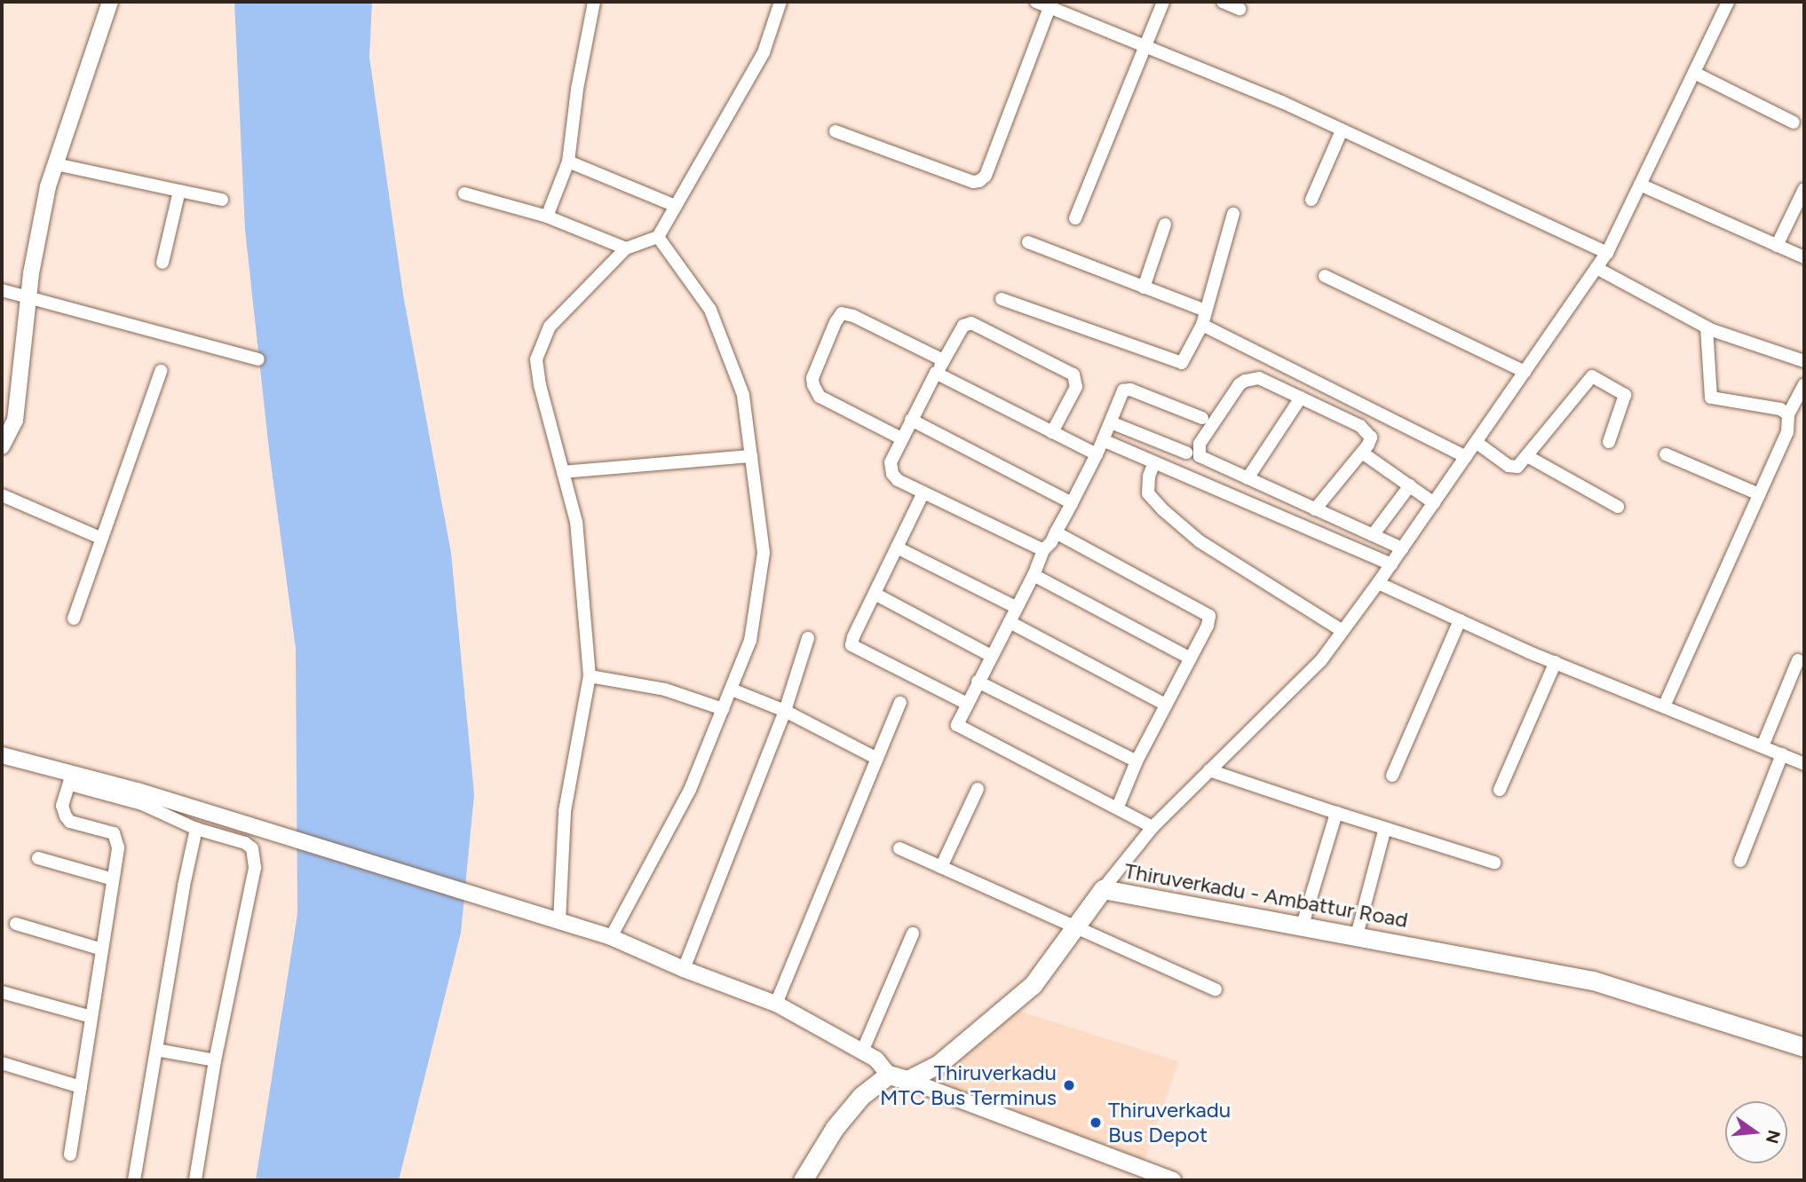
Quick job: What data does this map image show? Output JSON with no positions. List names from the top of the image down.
{
  "streets": {
    "main road": ["Thiruverkadu - Ambattur Road"]
  },
  "places": ["Thiruverkadu MTC Bus Terminus", "Thiruverkadu Bus Depot"],
  "north": "right"
}
